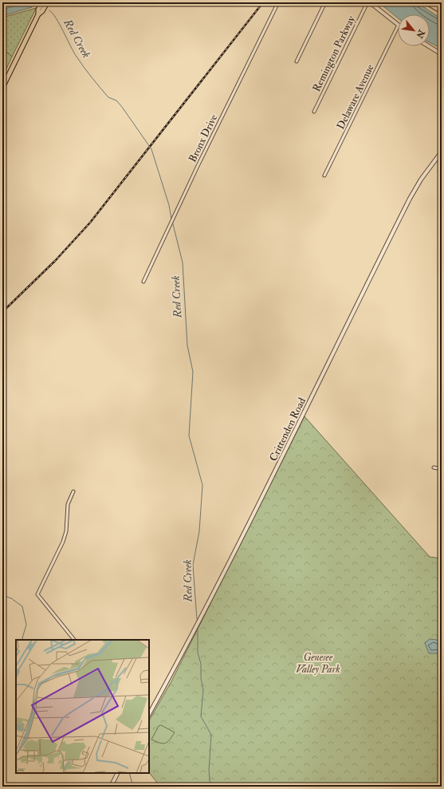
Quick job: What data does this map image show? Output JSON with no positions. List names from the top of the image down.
{
  "streets": {
    "street": [
      "Remington Parkway",
      "Delaware Avenue",
      "Bronx Drive",
      "Crittenden Road"
    ]
  },
  "water": ["Red Creek"],
  "parks": ["Genesee Valley Park"],
  "north": "bottom right"
}
